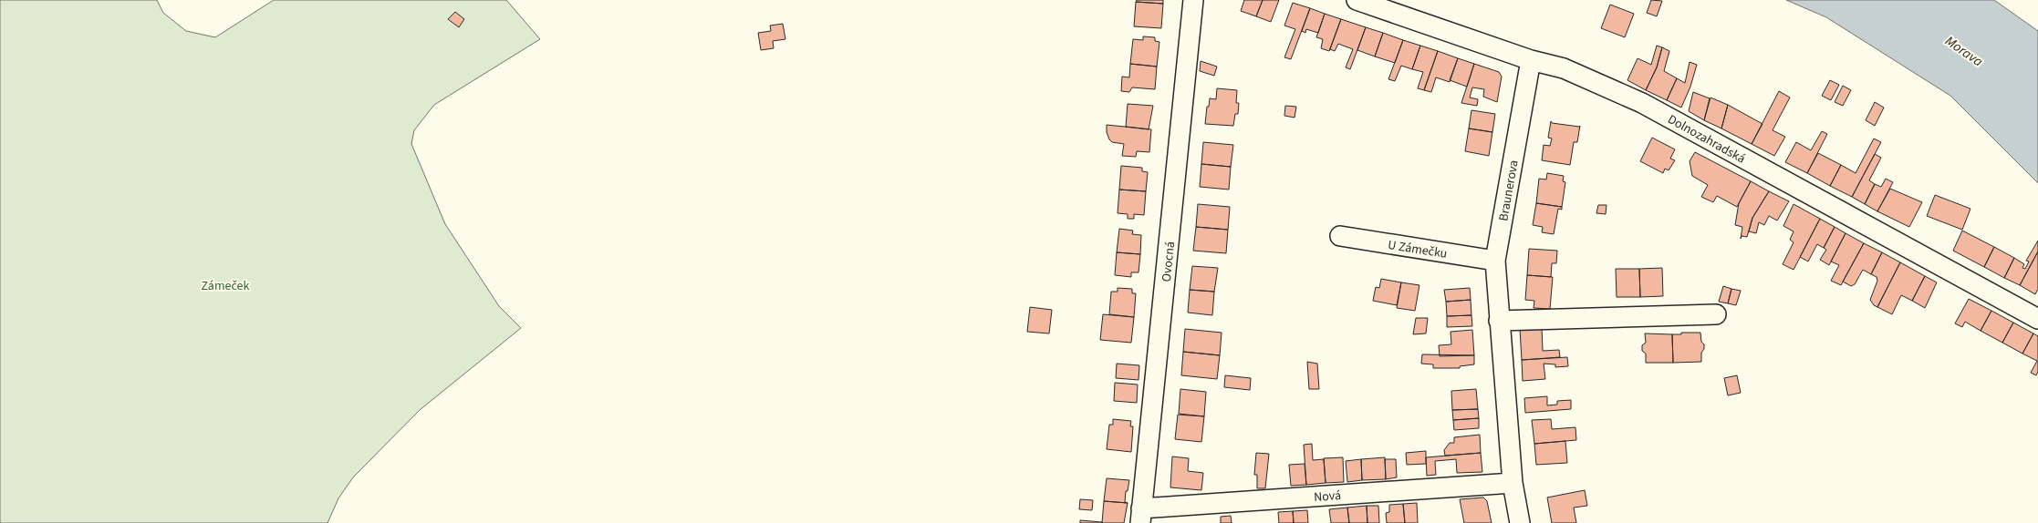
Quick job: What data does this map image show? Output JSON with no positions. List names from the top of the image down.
{
  "streets": {
    "street": [
      "Dolnozahradská",
      "Braunerova",
      "U Zámečku",
      "Ovocná",
      "Nová"
    ]
  },
  "crossings": [
    ["Dolnozahradská", "Braunerova"],
    ["Braunerova", "U Zámečku"],
    ["Braunerova", "Nová"],
    ["Ovocná", "Nová"]
  ],
  "water": ["Morava"],
  "parks": ["Zámeček"]
}
